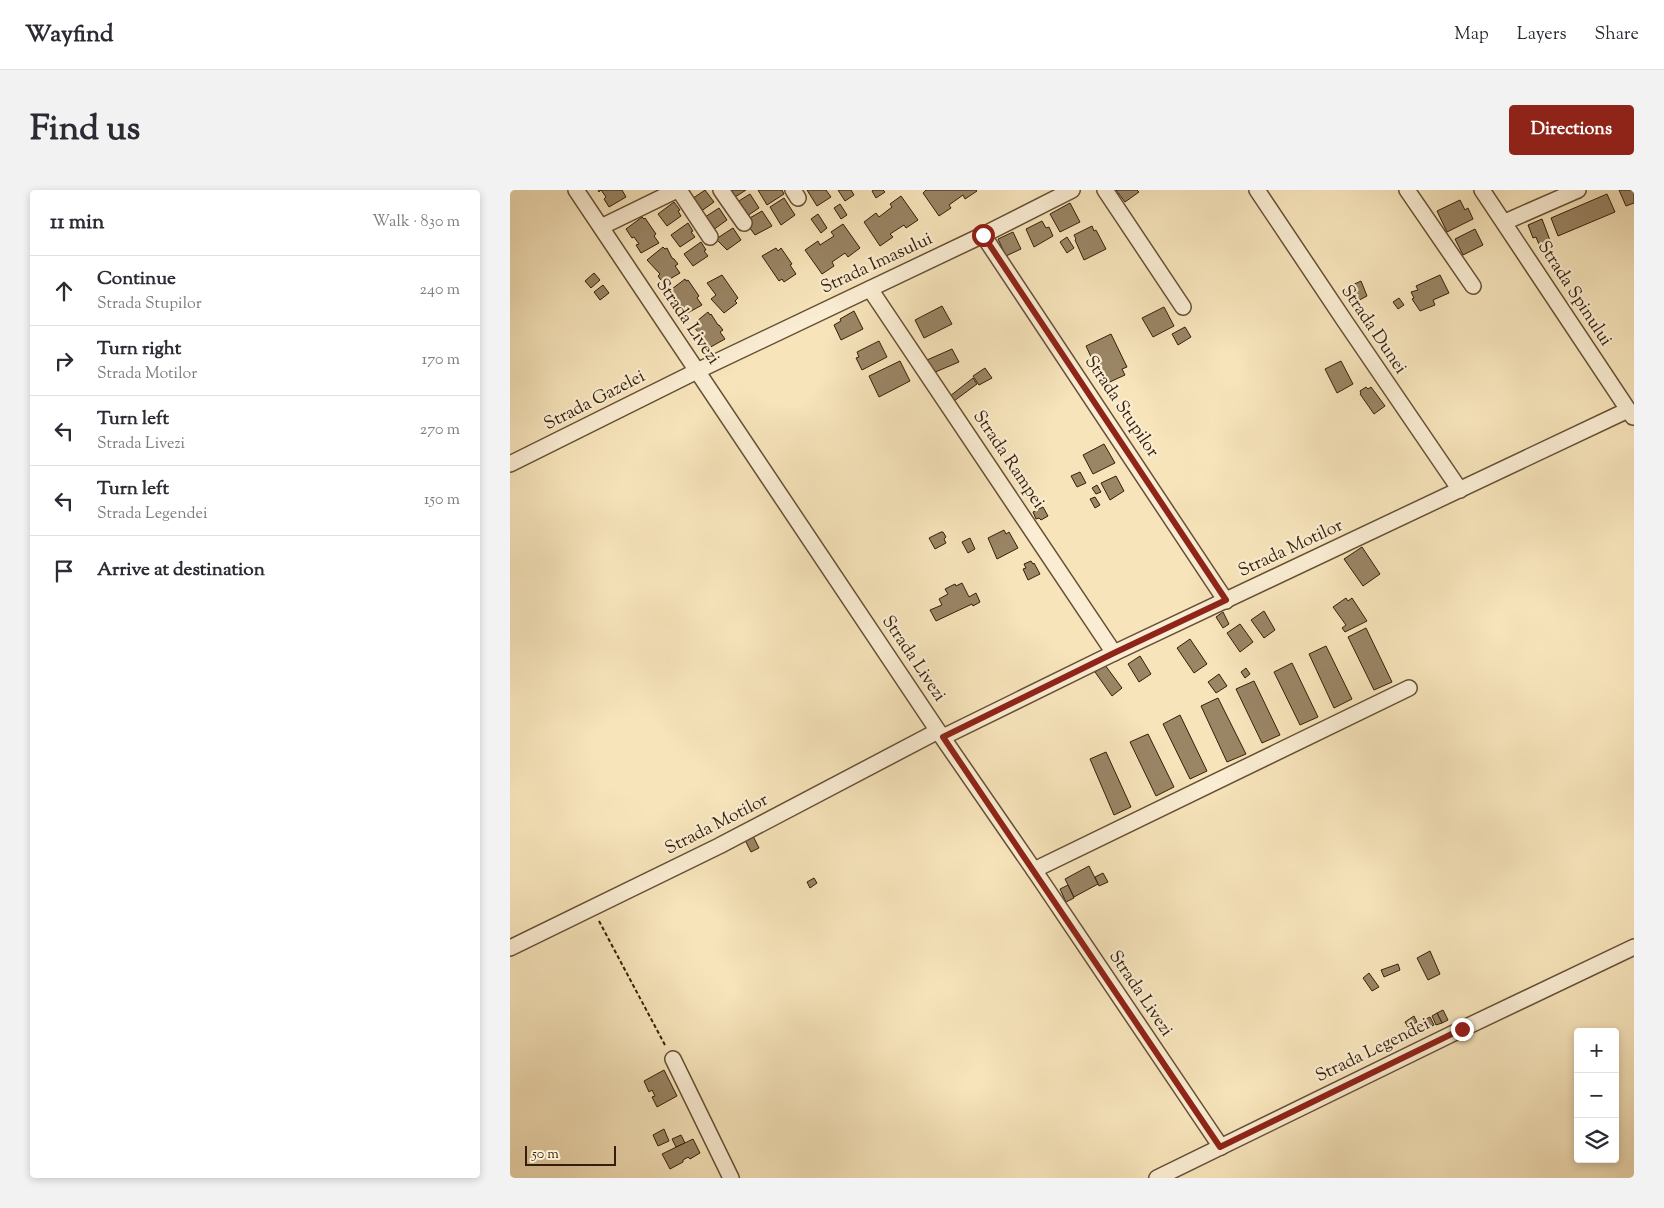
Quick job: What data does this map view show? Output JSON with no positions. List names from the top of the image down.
{
  "streets": {
    "street": [
      "Strada Imasului",
      "Strada Spinului",
      "Strada Livezi",
      "Strada Dunei",
      "Strada Gazelei",
      "Strada Stupilor",
      "Strada Rampei",
      "Strada Motilor",
      "Strada Legendei"
    ]
  },
  "crossings": [
    ["Strada Imasului", "Strada Livezi"],
    ["Strada Imasului", "Strada Gazelei"],
    ["Strada Imasului", "Strada Stupilor"],
    ["Strada Imasului", "Strada Rampei"],
    ["Strada Spinului", "Strada Motilor"],
    ["Strada Livezi", "Strada Gazelei"],
    ["Strada Livezi", "Strada Motilor"],
    ["Strada Livezi", "Strada Legendei"],
    ["Strada Dunei", "Strada Motilor"],
    ["Strada Stupilor", "Strada Motilor"],
    ["Strada Rampei", "Strada Motilor"]
  ],
  "scale_bar": "50 m",
  "page": {
    "header": "Wayfind",
    "nav": ["Map", "Layers", "Share"],
    "title": "Find us",
    "buttons": "Directions",
    "heading": ["11 min", "Walk · 830 m"],
    "list": [
      ["Continue", "Strada Stupilor", "240 m"],
      ["Turn right", "Strada Motilor", "170 m"],
      ["Turn left", "Strada Livezi", "270 m"],
      ["Turn left", "Strada Legendei", "150 m"],
      "Arrive at destination"
    ],
    "map_buttons": ["+", "−"],
    "scale": "50 m"
  }
}
